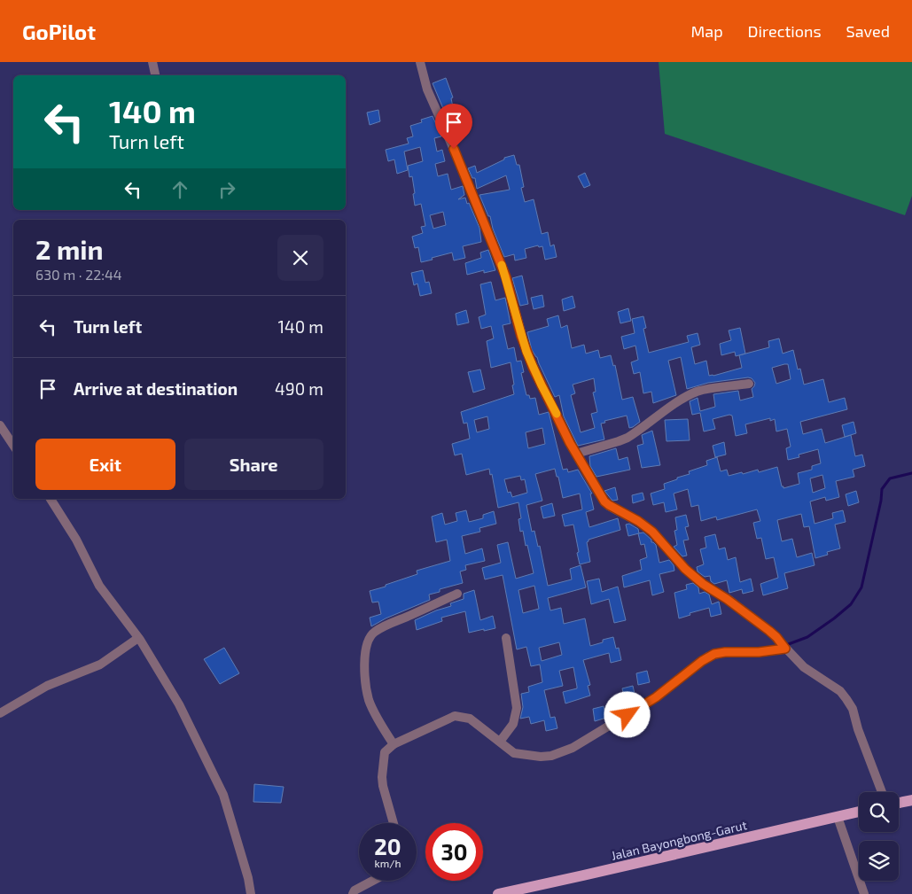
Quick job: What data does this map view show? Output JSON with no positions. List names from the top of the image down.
{
  "streets": {
    "main road": ["Jalan Bayongbong-Garut"]
  },
  "page": {
    "header": "GoPilot",
    "nav": ["Map", "Directions", "Saved"],
    "turn": ["140 m", "Turn left"],
    "heading": ["2 min", "630 m · 22:44"],
    "list": [
      {
        "name": "Turn left",
        "value": "140 m"
      },
      {
        "name": "Arrive at destination",
        "value": "490 m"
      }
    ],
    "buttons": ["Exit", "Share"],
    "speed": "20 km/h",
    "limit": "30"
  }
}
